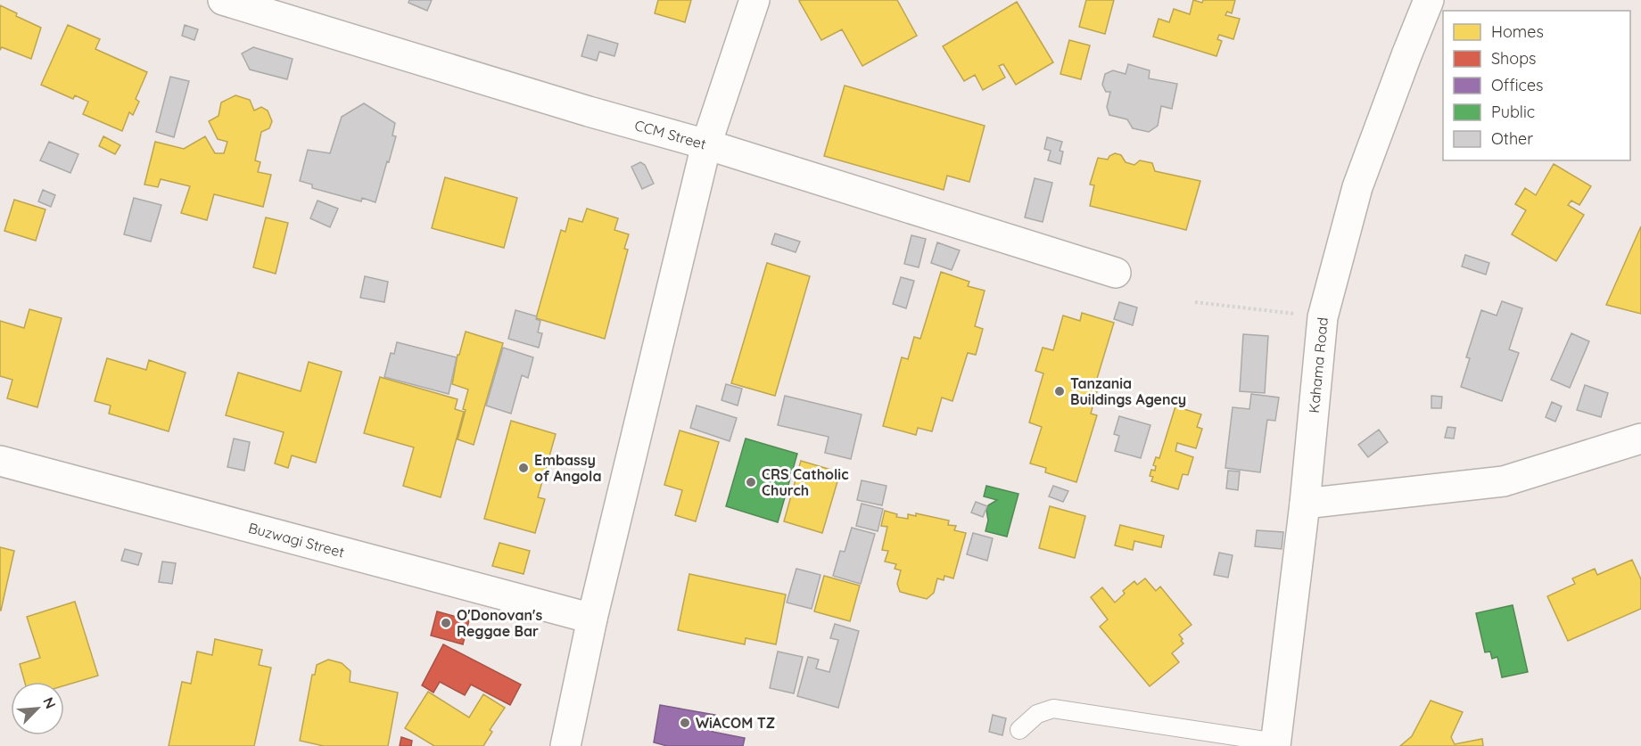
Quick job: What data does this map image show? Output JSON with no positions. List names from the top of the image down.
{
  "streets": {
    "street": ["CCM Street", "Kahama Road", "Buzwagi Street"]
  },
  "places": [
    "Tanzania Buildings Agency",
    "Embassy of Angola",
    "CRS Catholic Church",
    "O'Donovan's Reggae Bar",
    "WiACOM TZ"
  ],
  "legend": [
    "Homes",
    "Shops",
    "Offices",
    "Public",
    "Other"
  ],
  "north": "top right"
}
